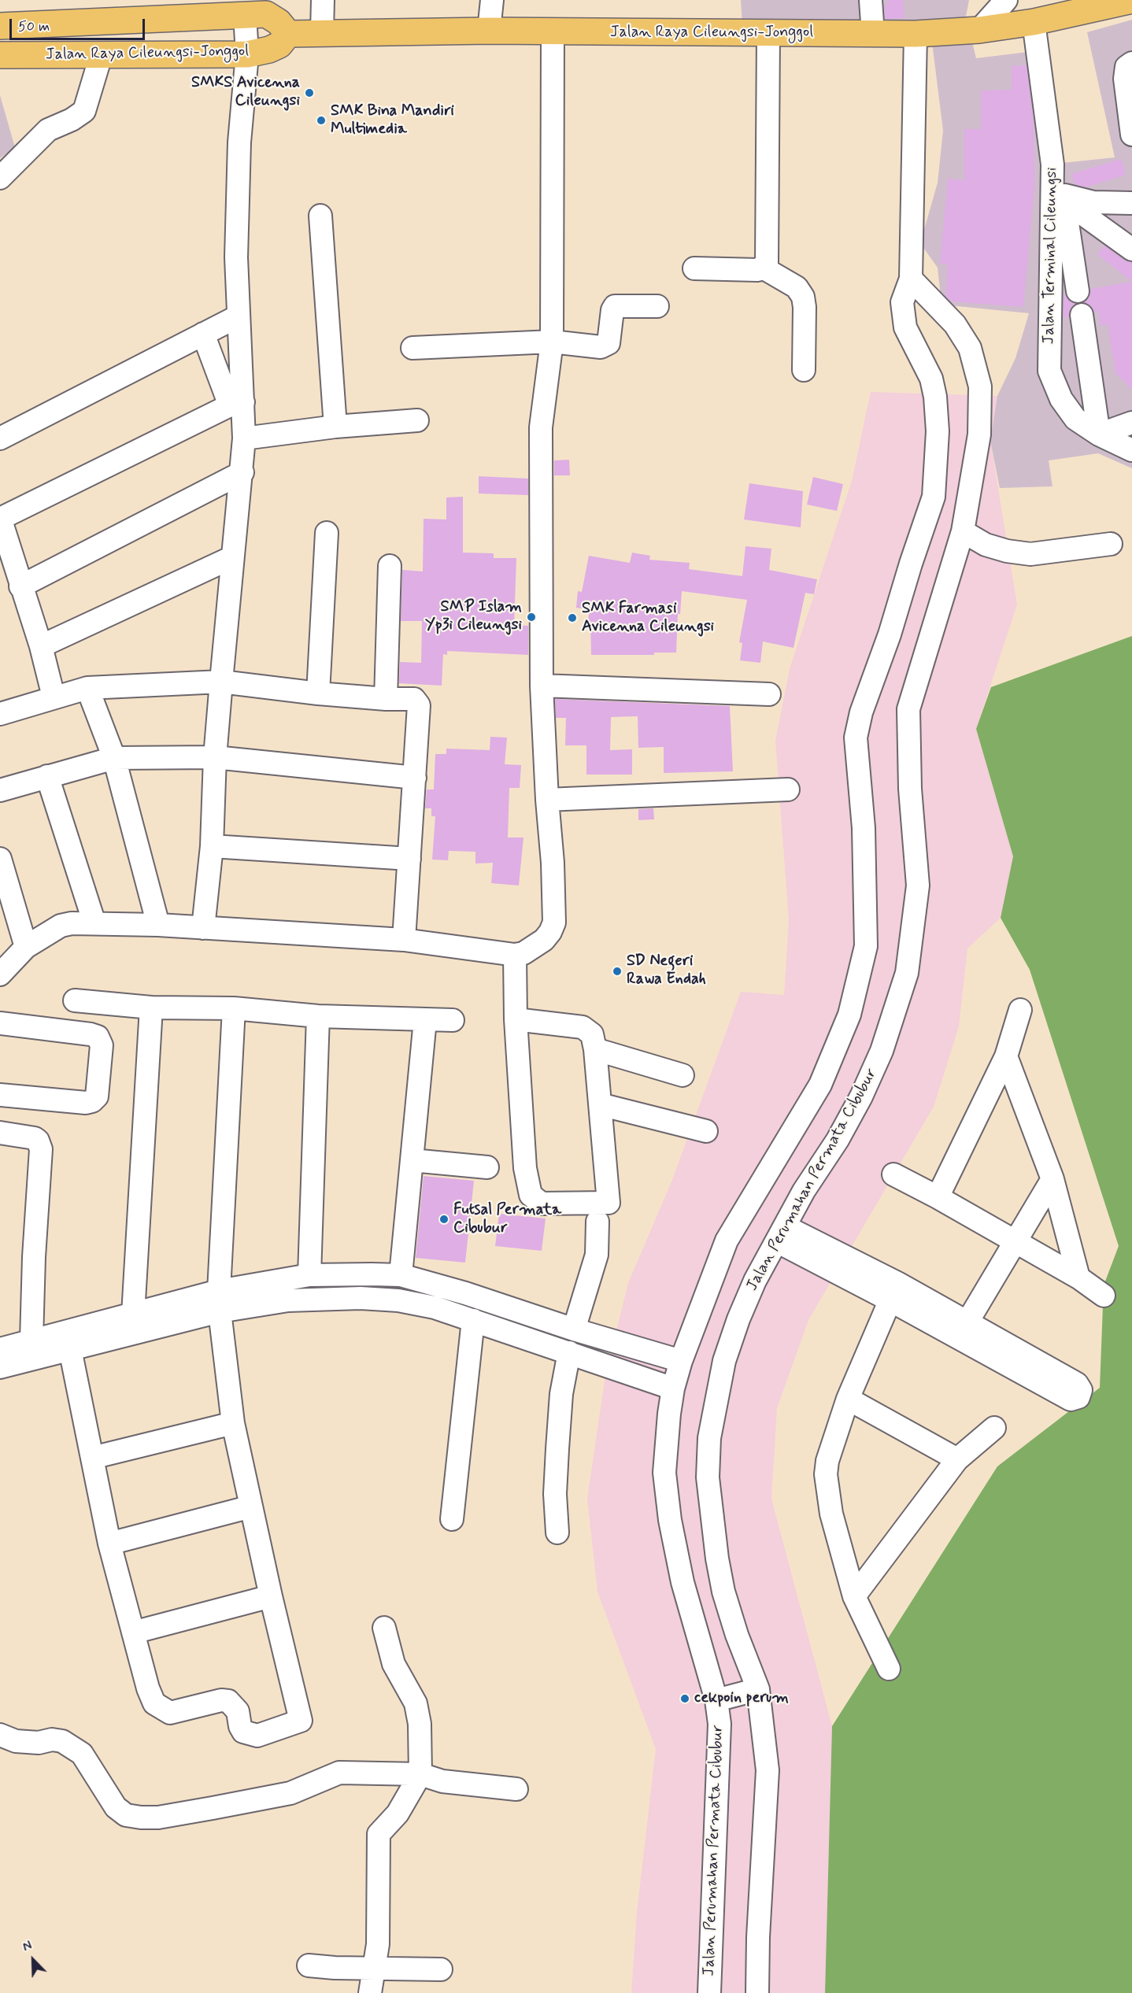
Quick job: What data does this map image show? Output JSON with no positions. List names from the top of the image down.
{
  "streets": {
    "main road": ["Jalan Raya Cileungsi-Jonggol"],
    "street": ["Jalan Terminal Cileungsi", "Jalan Perumahan Permata Cibubur"]
  },
  "crossings": [
    ["Jalan Raya Cileungsi-Jonggol", "Jalan Terminal Cileungsi"],
    ["Jalan Raya Cileungsi-Jonggol", "Jalan Perumahan Permata Cibubur"]
  ],
  "places": [
    "SMKS Avicenna Cileungsi",
    "SMK Bina Mandiri Multimedia",
    "SMP Islam Yp3i Cileungsi",
    "SMK Farmasi Avicenna Cileungsi",
    "SD Negeri Rawa Endah",
    "Futsal Permata Cibubur",
    "cekpoin perum"
  ],
  "scale_bar": "50 m",
  "north": "top left"
}
